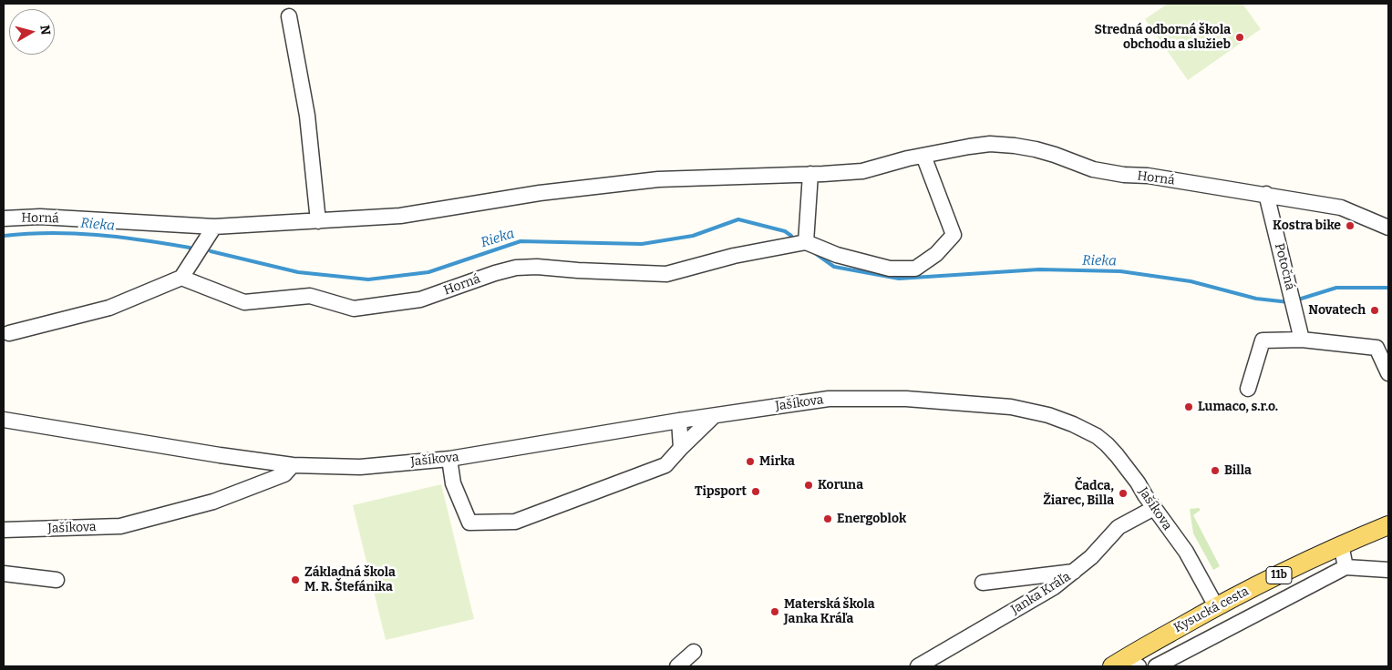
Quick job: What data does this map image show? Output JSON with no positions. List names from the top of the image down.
{
  "streets": {
    "main road": ["11b", "Kysucká cesta"],
    "street": [
      "Horná",
      "Potočná",
      "Jašíkova",
      "Janka Kráľa"
    ]
  },
  "crossings": [
    ["Horná", "Potočná"],
    ["Jašíkova", "Janka Kráľa"],
    ["Jašíkova", "Kysucká cesta"]
  ],
  "water": ["Rieka"],
  "places": [
    "Stredná odborná škola obchodu a služieb",
    "Kostra bike",
    "Novatech",
    "Lumaco, s.r.o.",
    "Mirka",
    "Billa",
    "Koruna",
    "Tipsport",
    "Čadca, Žiarec, Billa",
    "Energoblok",
    "Základná škola M. R. Štefánika",
    "Materská škola Janka Kráľa"
  ],
  "north": "right"
}
